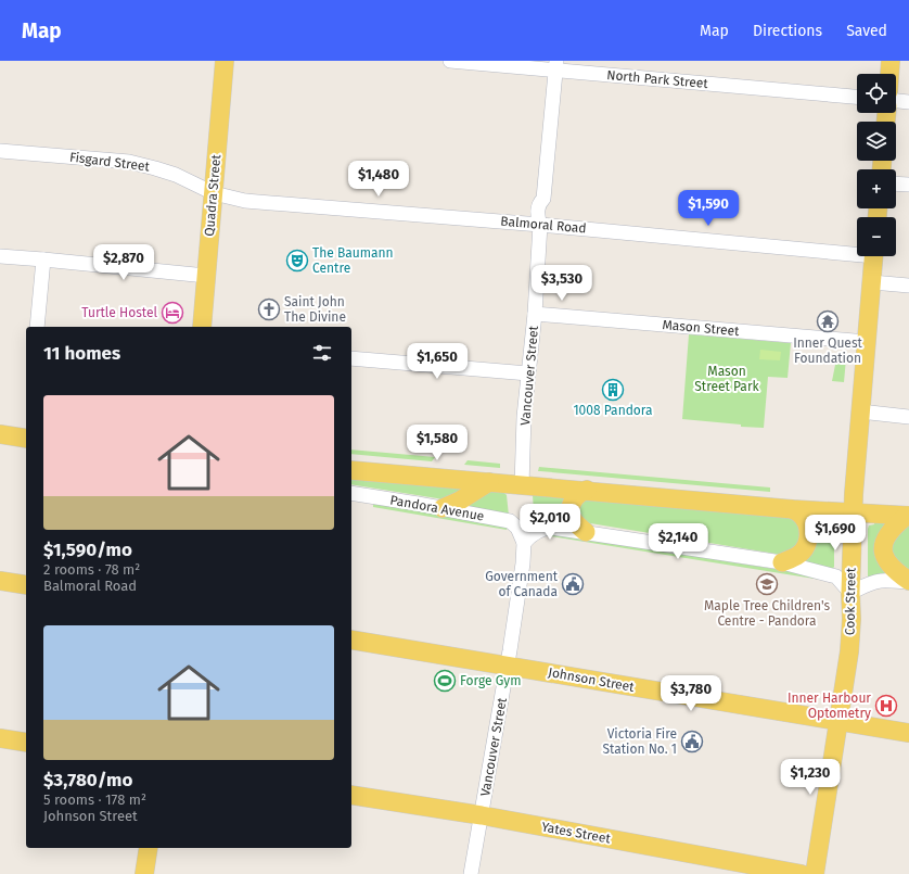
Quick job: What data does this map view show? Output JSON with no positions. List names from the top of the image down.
{
  "streets": {
    "main road": [
      "Quadra Street",
      "Pandora Avenue",
      "Cook Street",
      "Johnson Street",
      "Yates Street"
    ],
    "street": [
      "North Park Street",
      "Fisgard Street",
      "Balmoral Road",
      "Mason Street",
      "Vancouver Street"
    ]
  },
  "crossings": [
    ["North Park Street", "Vancouver Street"],
    ["Fisgard Street", "Quadra Street"],
    ["Fisgard Street", "Balmoral Road"],
    ["Quadra Street", "Balmoral Road"],
    ["Balmoral Road", "Vancouver Street"],
    ["Mason Street", "Vancouver Street"],
    ["Mason Street", "Cook Street"],
    ["Vancouver Street", "Pandora Avenue"],
    ["Vancouver Street", "Johnson Street"],
    ["Vancouver Street", "Yates Street"],
    ["Pandora Avenue", "Cook Street"],
    ["Cook Street", "Johnson Street"]
  ],
  "parks": ["Mason Street Park"],
  "places": {
    "theatre": ["The Baumann Centre"],
    "church": ["Saint John The Divine"],
    "hotel": ["Turtle Hostel"],
    "temple": ["Inner Quest Foundation"],
    "building": ["1008 Pandora"],
    "public building": ["Government of Canada", "Victoria Fire Station No. 1"],
    "school or university": ["Maple Tree Children's Centre - Pandora"],
    "sports": ["Forge Gym"],
    "hospital": ["Inner Harbour Optometry"]
  },
  "page": {
    "header": "Map",
    "nav": ["Map", "Directions", "Saved"],
    "map_buttons": ["+", "−"],
    "price": [
      "$1,480",
      "$1,590",
      "$2,870",
      "$3,530",
      "$1,650",
      "$1,580",
      "$2,010",
      "$1,690",
      "$2,140",
      "$3,780",
      "$1,230"
    ],
    "heading": "11 homes",
    "list": [
      {
        "name": "$1,590/mo",
        "note": "2 rooms · 78 m² · Balmoral Road"
      },
      {
        "name": "$3,780/mo",
        "note": "5 rooms · 178 m² · Johnson Street"
      }
    ]
  }
}
